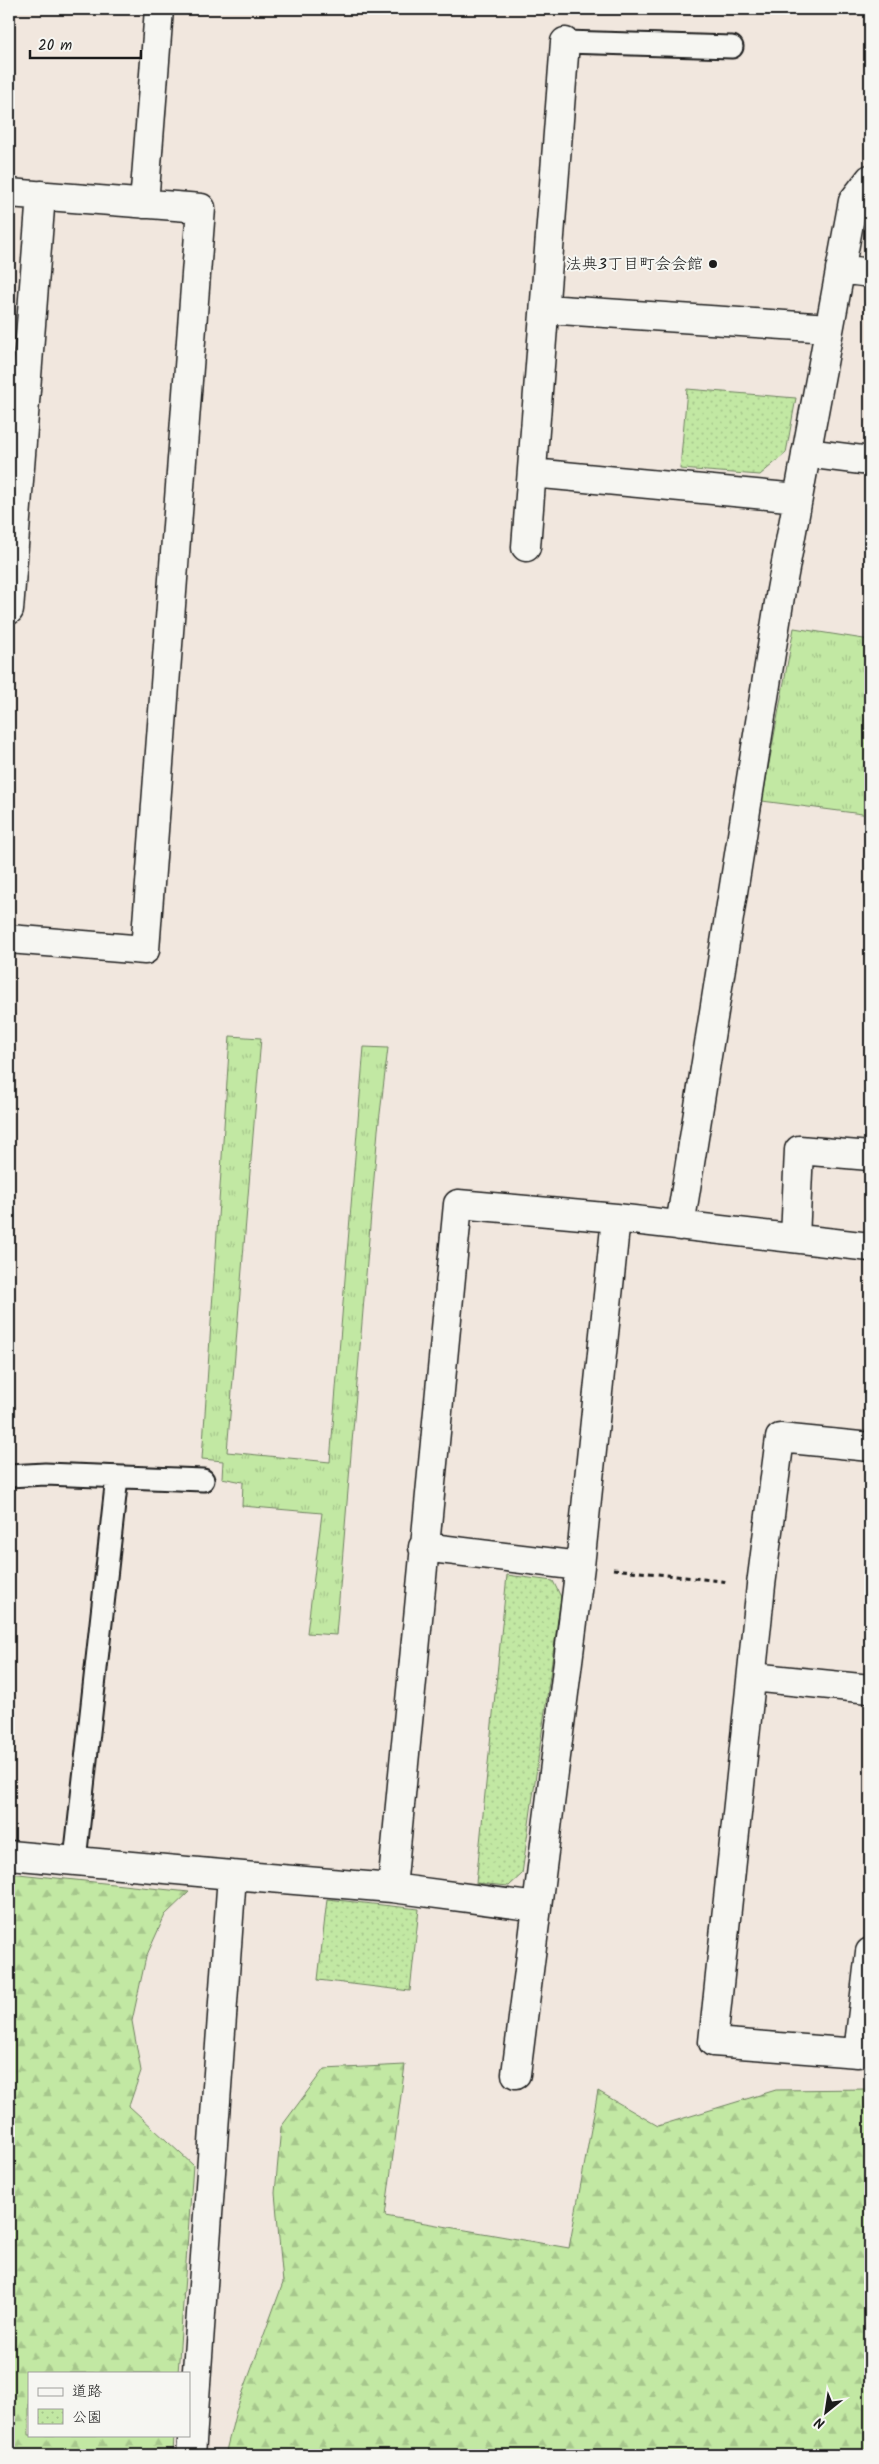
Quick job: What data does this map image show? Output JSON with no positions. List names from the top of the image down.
{
  "places": ["法典3丁目町会会館"],
  "legend": ["道路", "公園"],
  "scale_bar": "20 m",
  "north": "bottom left"
}
